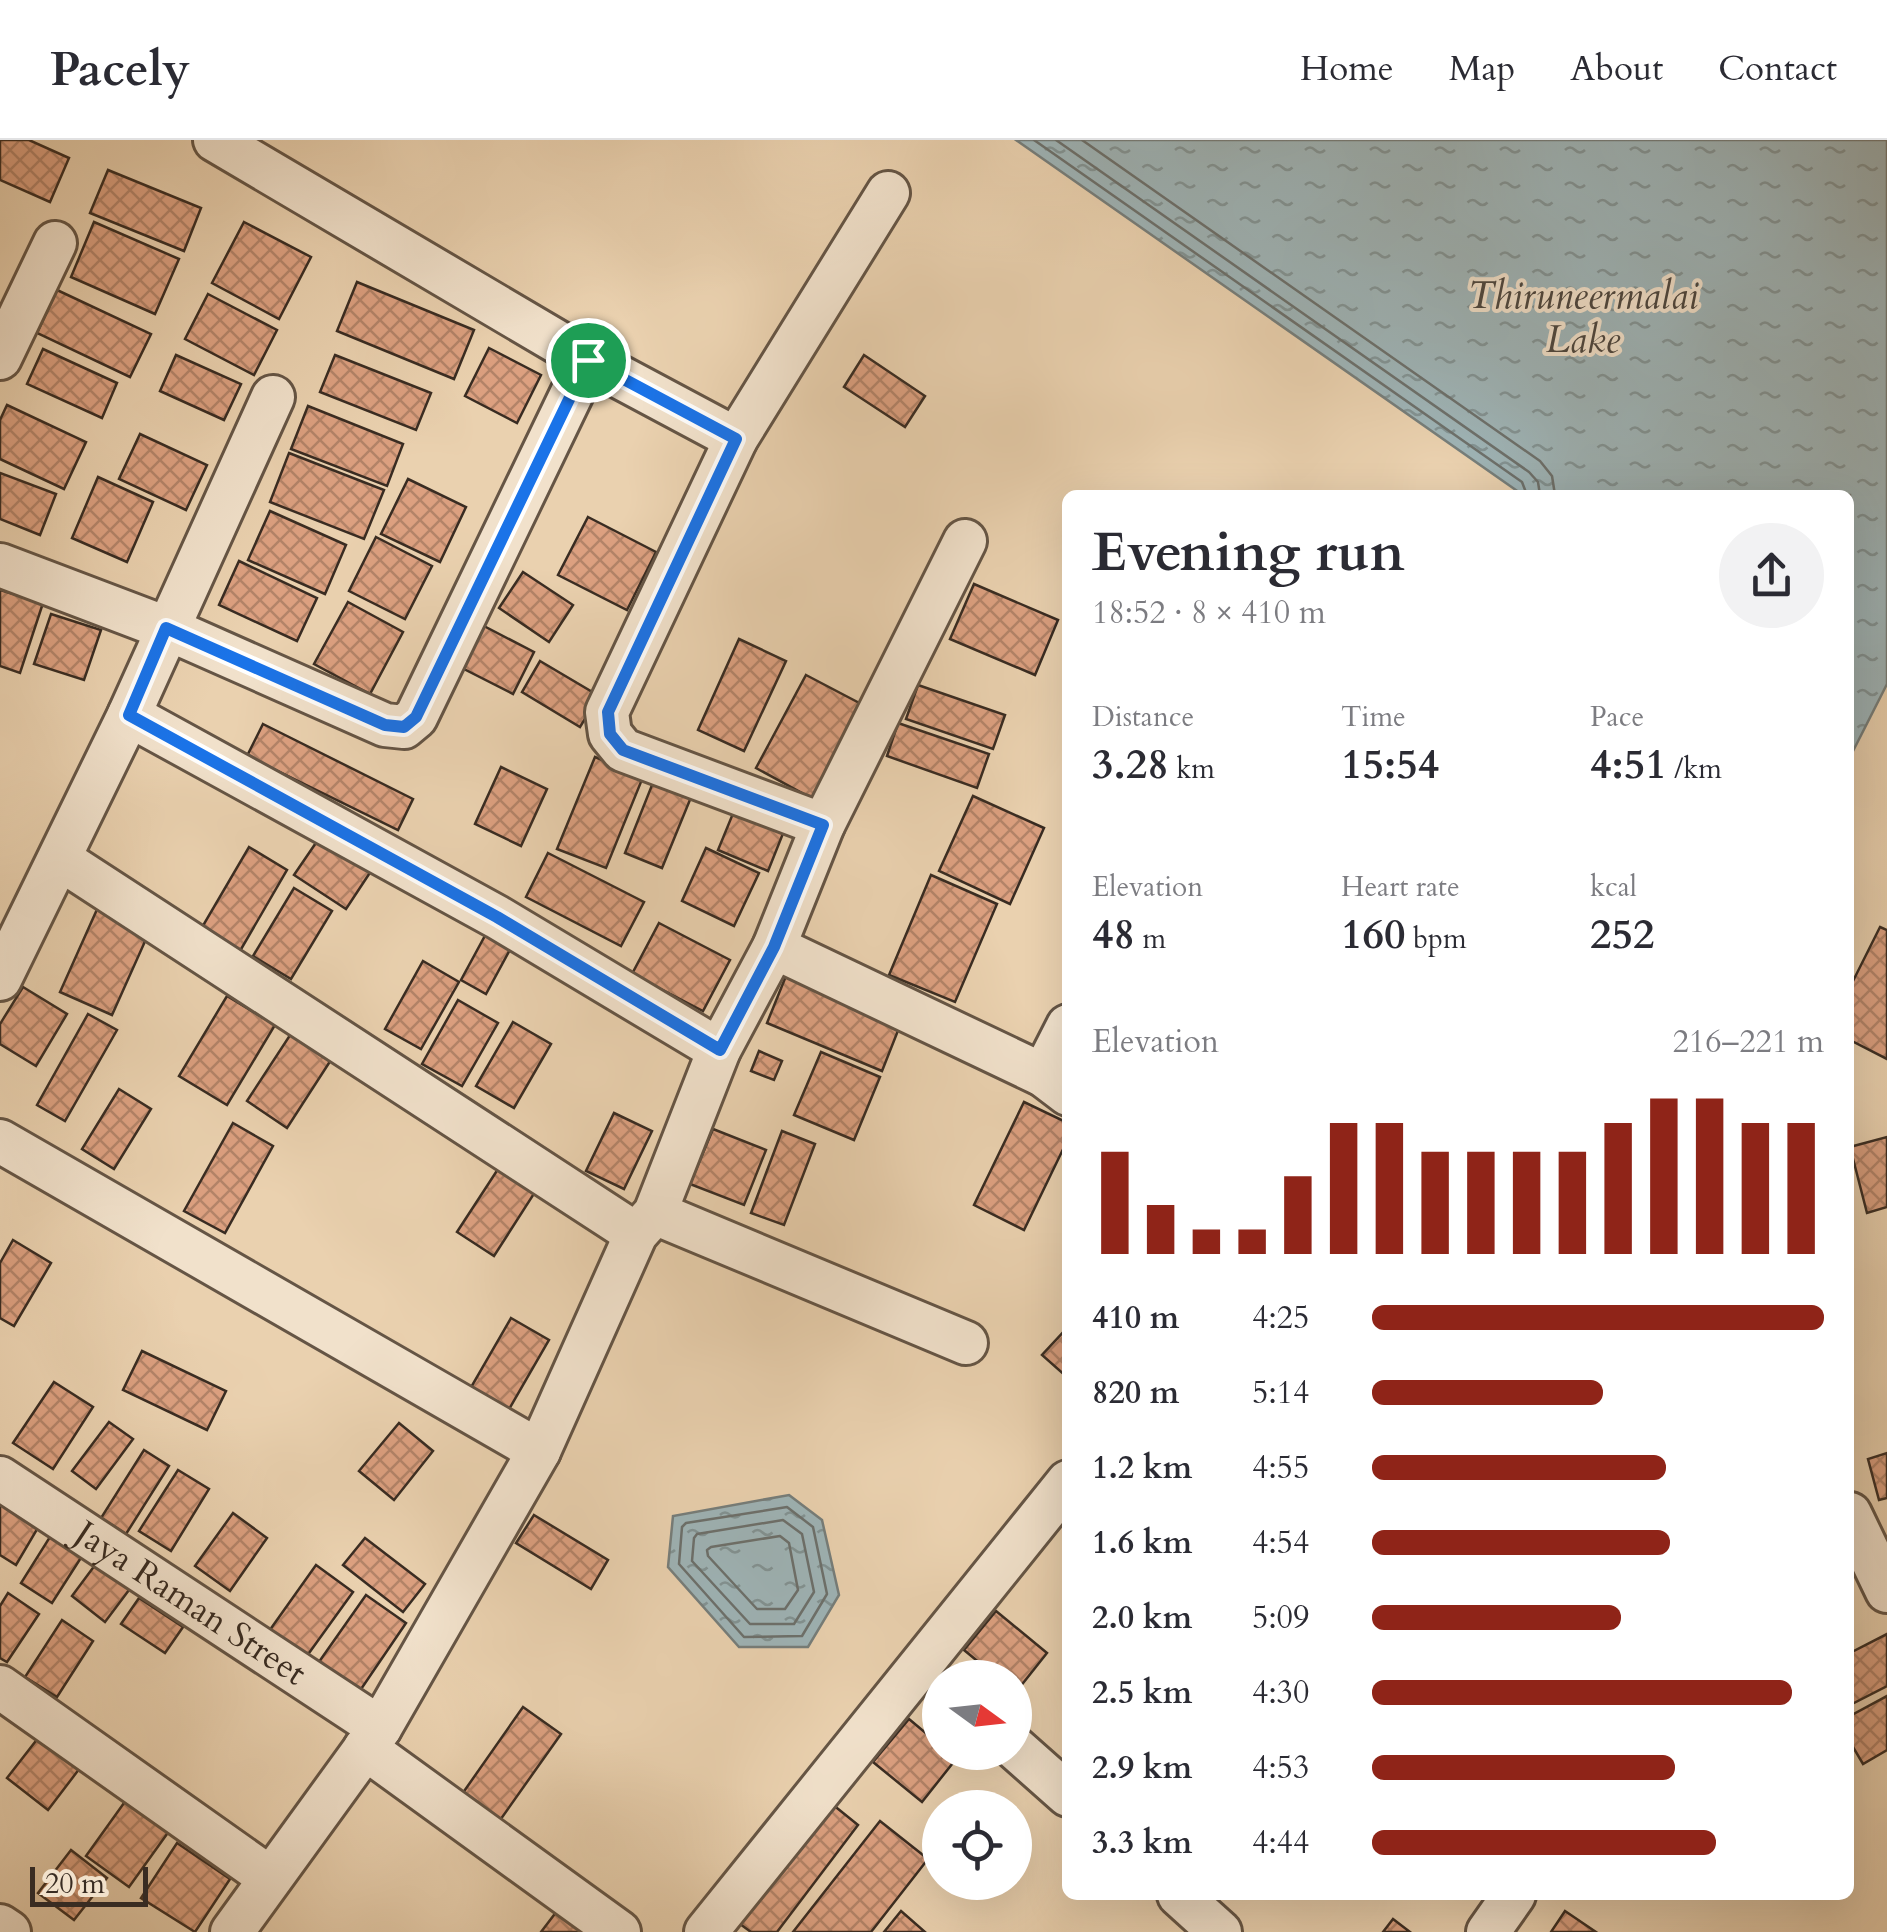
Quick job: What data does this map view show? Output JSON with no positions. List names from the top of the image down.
{
  "streets": {
    "street": ["Jaya Raman Street"]
  },
  "water": ["Thiruneermalai Lake"],
  "scale_bar": "20 m",
  "north": "right",
  "page": {
    "header": "Pacely",
    "nav": [
      "Home",
      "Map",
      "About",
      "Contact"
    ],
    "heading": ["Evening run", "18:52 · 8 × 410 m"],
    "stats": [
      ["Distance", "3.28 km"],
      ["Time", "15:54"],
      ["Pace", "4:51 /km"],
      ["Elevation", "48 m"],
      ["Heart rate", "160 bpm"],
      ["kcal", "252"]
    ],
    "chart": ["Elevation", "216–221 m"],
    "list": [
      {
        "name": "410 m",
        "note": "4:25"
      },
      {
        "name": "820 m",
        "note": "5:14"
      },
      {
        "name": "1.2 km",
        "note": "4:55"
      },
      {
        "name": "1.6 km",
        "note": "4:54"
      },
      {
        "name": "2.0 km",
        "note": "5:09"
      },
      {
        "name": "2.5 km",
        "note": "4:30"
      },
      {
        "name": "2.9 km",
        "note": "4:53"
      },
      {
        "name": "3.3 km",
        "note": "4:44"
      }
    ],
    "scale": "20 m"
  }
}
